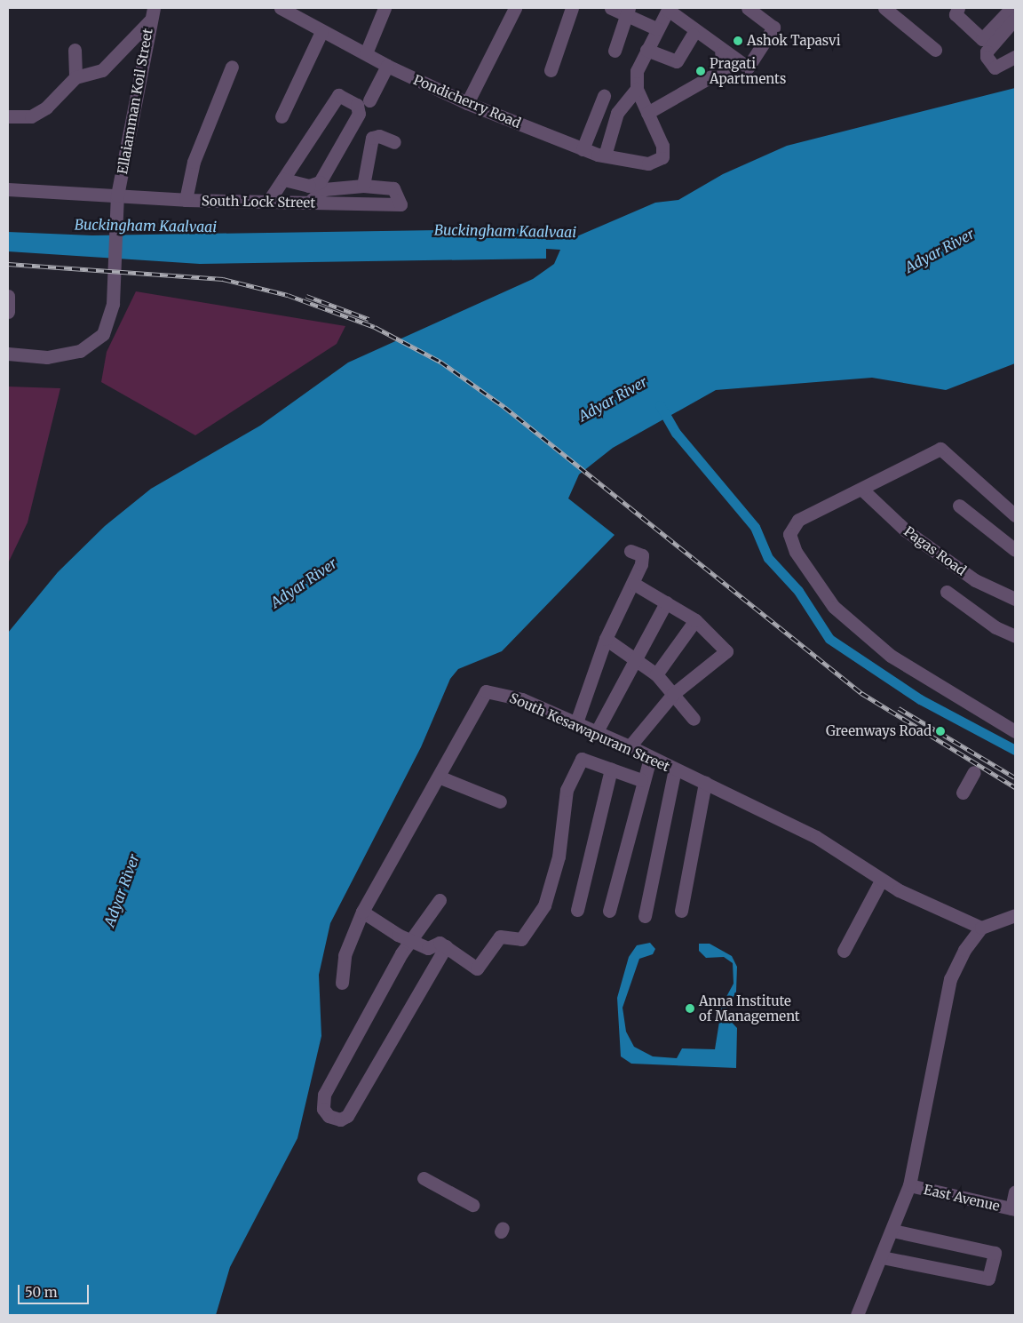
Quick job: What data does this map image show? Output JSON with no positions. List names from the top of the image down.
{
  "streets": {
    "street": [
      "Ellaiamman Koil Street",
      "Pondicherry Road",
      "South Lock Street",
      "Pagas Road",
      "South Kesawapuram Street",
      "East Avenue"
    ]
  },
  "crossings": [
    ["Ellaiamman Koil Street", "South Lock Street"]
  ],
  "water": ["Buckingham Kaalvaai", "Adyar River"],
  "places": [
    "Ashok Tapasvi",
    "Pragati Apartments",
    "Greenways Road",
    "Anna Institute of Management"
  ],
  "scale_bar": "50 m"
}
